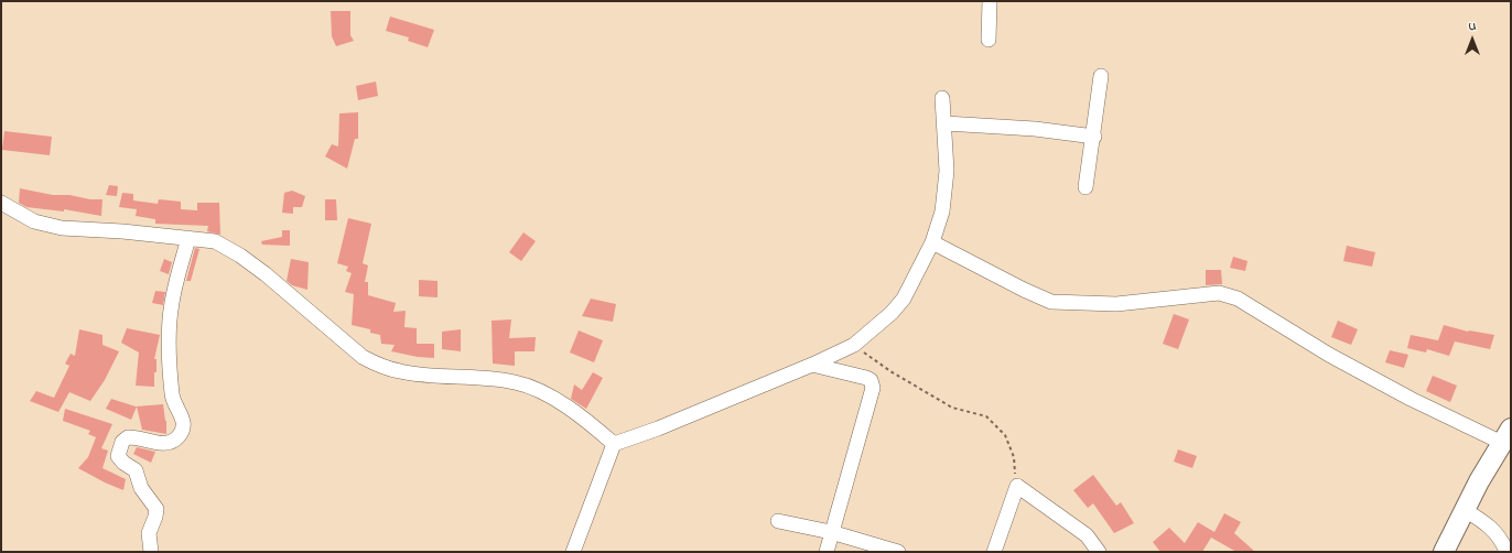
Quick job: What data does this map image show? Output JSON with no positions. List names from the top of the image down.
{
  "north": "top"
}
